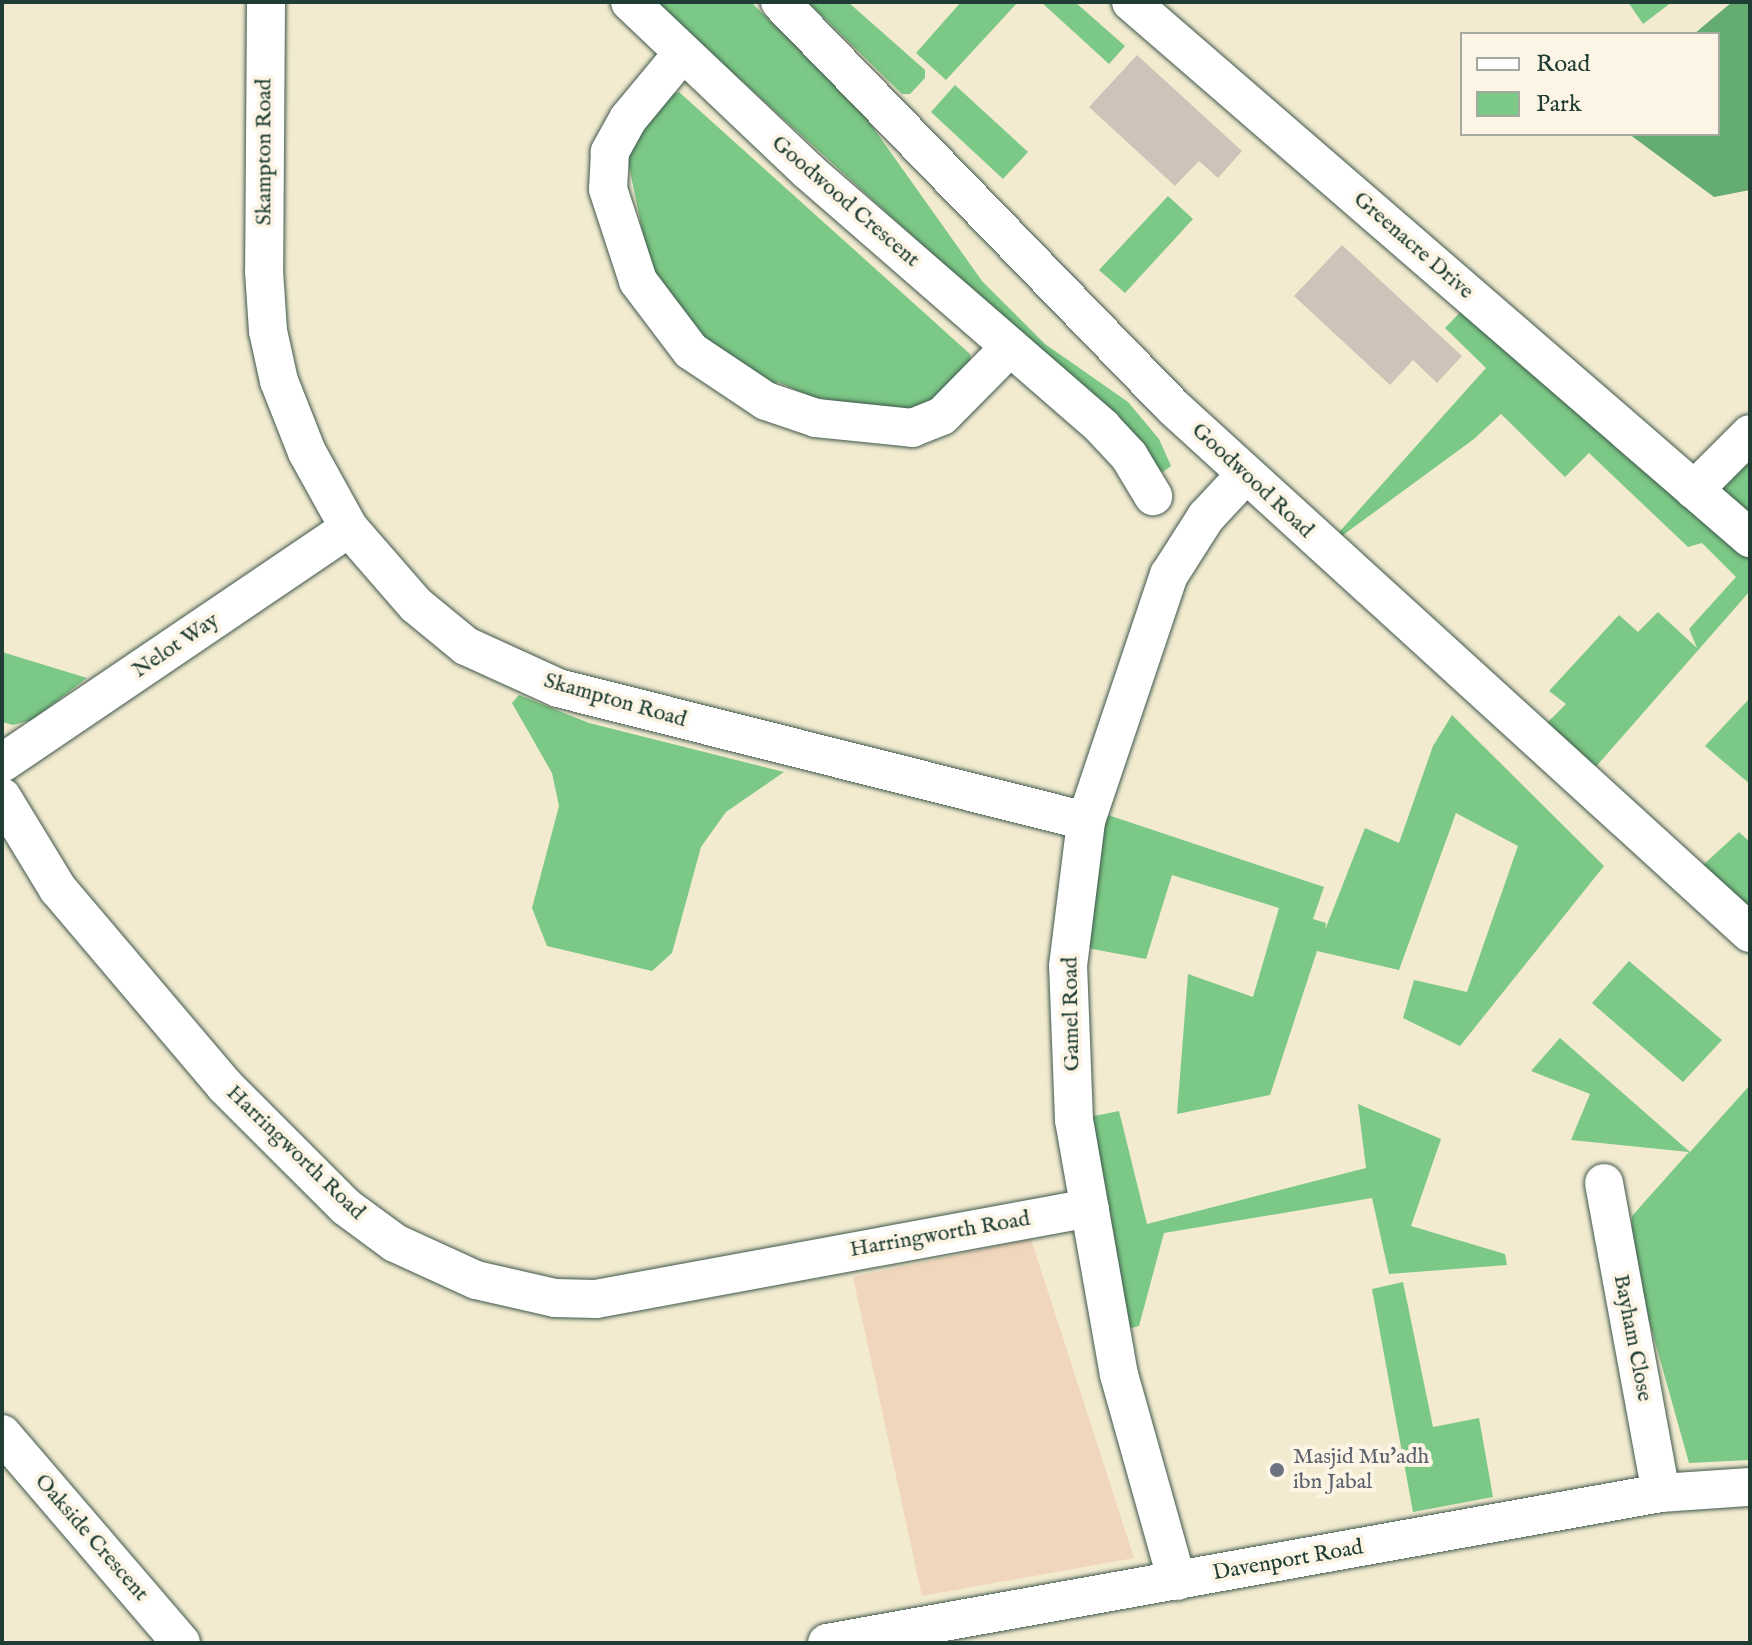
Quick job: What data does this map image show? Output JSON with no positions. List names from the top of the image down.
{
  "streets": {
    "street": [
      "Skampton Road",
      "Goodwood Crescent",
      "Greenacre Drive",
      "Goodwood Road",
      "Nelot Way",
      "Gamel Road",
      "Harringworth Road",
      "Bayham Close",
      "Oakside Crescent",
      "Davenport Road"
    ]
  },
  "crossings": [
    ["Skampton Road", "Nelot Way"],
    ["Skampton Road", "Gamel Road"],
    ["Goodwood Road", "Gamel Road"],
    ["Gamel Road", "Harringworth Road"],
    ["Gamel Road", "Davenport Road"],
    ["Bayham Close", "Davenport Road"]
  ],
  "places": ["Masjid Mu'adh ibn Jabal"],
  "legend": ["Road", "Park"]
}
